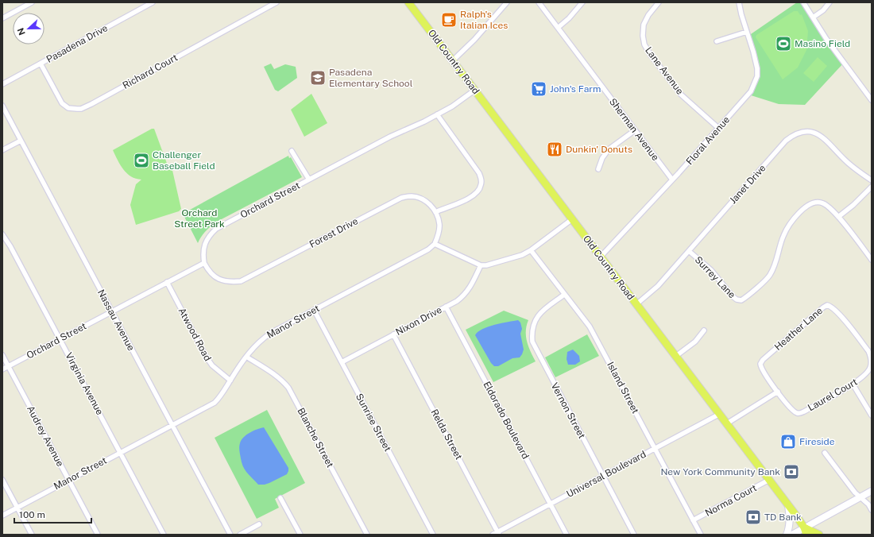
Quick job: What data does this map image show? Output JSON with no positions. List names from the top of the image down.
{
  "streets": {
    "main road": ["Old Country Road"],
    "street": [
      "Pasadena Drive",
      "Lane Avenue",
      "Richard Court",
      "Sherman Avenue",
      "Floral Avenue",
      "Janet Drive",
      "Orchard Street",
      "Forest Drive",
      "Surrey Lane",
      "Nassau Avenue",
      "Nixon Drive",
      "Manor Street",
      "Heather Lane",
      "Atwood Road",
      "Virginia Avenue",
      "Island Street",
      "Laurel Court",
      "Vernon Street",
      "Eldorado Boulevard",
      "Sunrise Street",
      "Relda Street",
      "Audrey Avenue",
      "Blanche Street",
      "Universal Boulevard",
      "Norma Court"
    ]
  },
  "crossings": [
    ["Pasadena Drive", "Richard Court"],
    ["Old Country Road", "Floral Avenue"],
    ["Old Country Road", "Janet Drive"],
    ["Old Country Road", "Orchard Street"],
    ["Old Country Road", "Universal Boulevard"],
    ["Old Country Road", "Norma Court"],
    ["Lane Avenue", "Floral Avenue"],
    ["Sherman Avenue", "Floral Avenue"],
    ["Janet Drive", "Surrey Lane"],
    ["Orchard Street", "Forest Drive"],
    ["Orchard Street", "Nassau Avenue"],
    ["Orchard Street", "Atwood Road"],
    ["Orchard Street", "Virginia Avenue"],
    ["Orchard Street", "Audrey Avenue"],
    ["Forest Drive", "Manor Street"],
    ["Nassau Avenue", "Manor Street"],
    ["Nixon Drive", "Eldorado Boulevard"],
    ["Nixon Drive", "Sunrise Street"],
    ["Nixon Drive", "Relda Street"],
    ["Manor Street", "Atwood Road"],
    ["Manor Street", "Virginia Avenue"],
    ["Manor Street", "Sunrise Street"],
    ["Manor Street", "Audrey Avenue"],
    ["Manor Street", "Blanche Street"],
    ["Heather Lane", "Laurel Court"],
    ["Island Street", "Vernon Street"],
    ["Island Street", "Universal Boulevard"],
    ["Island Street", "Norma Court"],
    ["Vernon Street", "Universal Boulevard"],
    ["Eldorado Boulevard", "Universal Boulevard"],
    ["Relda Street", "Universal Boulevard"]
  ],
  "parks": ["Orchard Street Park"],
  "places": {
    "cafe": ["Ralph's Italian Ices"],
    "sports": ["Masino Field", "Challenger Baseball Field"],
    "school or university": ["Pasadena Elementary School"],
    "supermarket": ["John's Farm"],
    "restaurant": ["Dunkin' Donuts"],
    "shop": ["Fireside"],
    "bank": ["New York Community Bank", "TD Bank"]
  },
  "scale_bar": "100 m",
  "north": "left"
}
